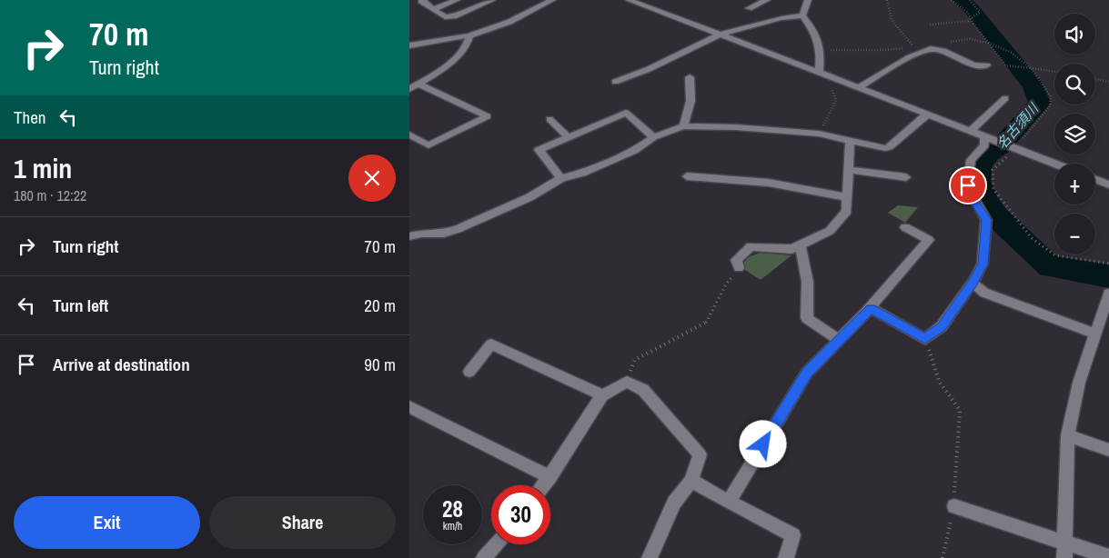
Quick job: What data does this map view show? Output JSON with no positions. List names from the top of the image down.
{
  "water": ["名古須川"],
  "page": {
    "turn": ["70 m", "Turn right"],
    "map_buttons": ["+", "−"],
    "then": "Then",
    "heading": ["1 min", "180 m · 12:22"],
    "list": [
      {
        "name": "Turn right",
        "value": "70 m"
      },
      {
        "name": "Turn left",
        "value": "20 m"
      },
      {
        "name": "Arrive at destination",
        "value": "90 m"
      }
    ],
    "speed": "28 km/h",
    "limit": "30",
    "buttons": ["Exit", "Share"]
  }
}
